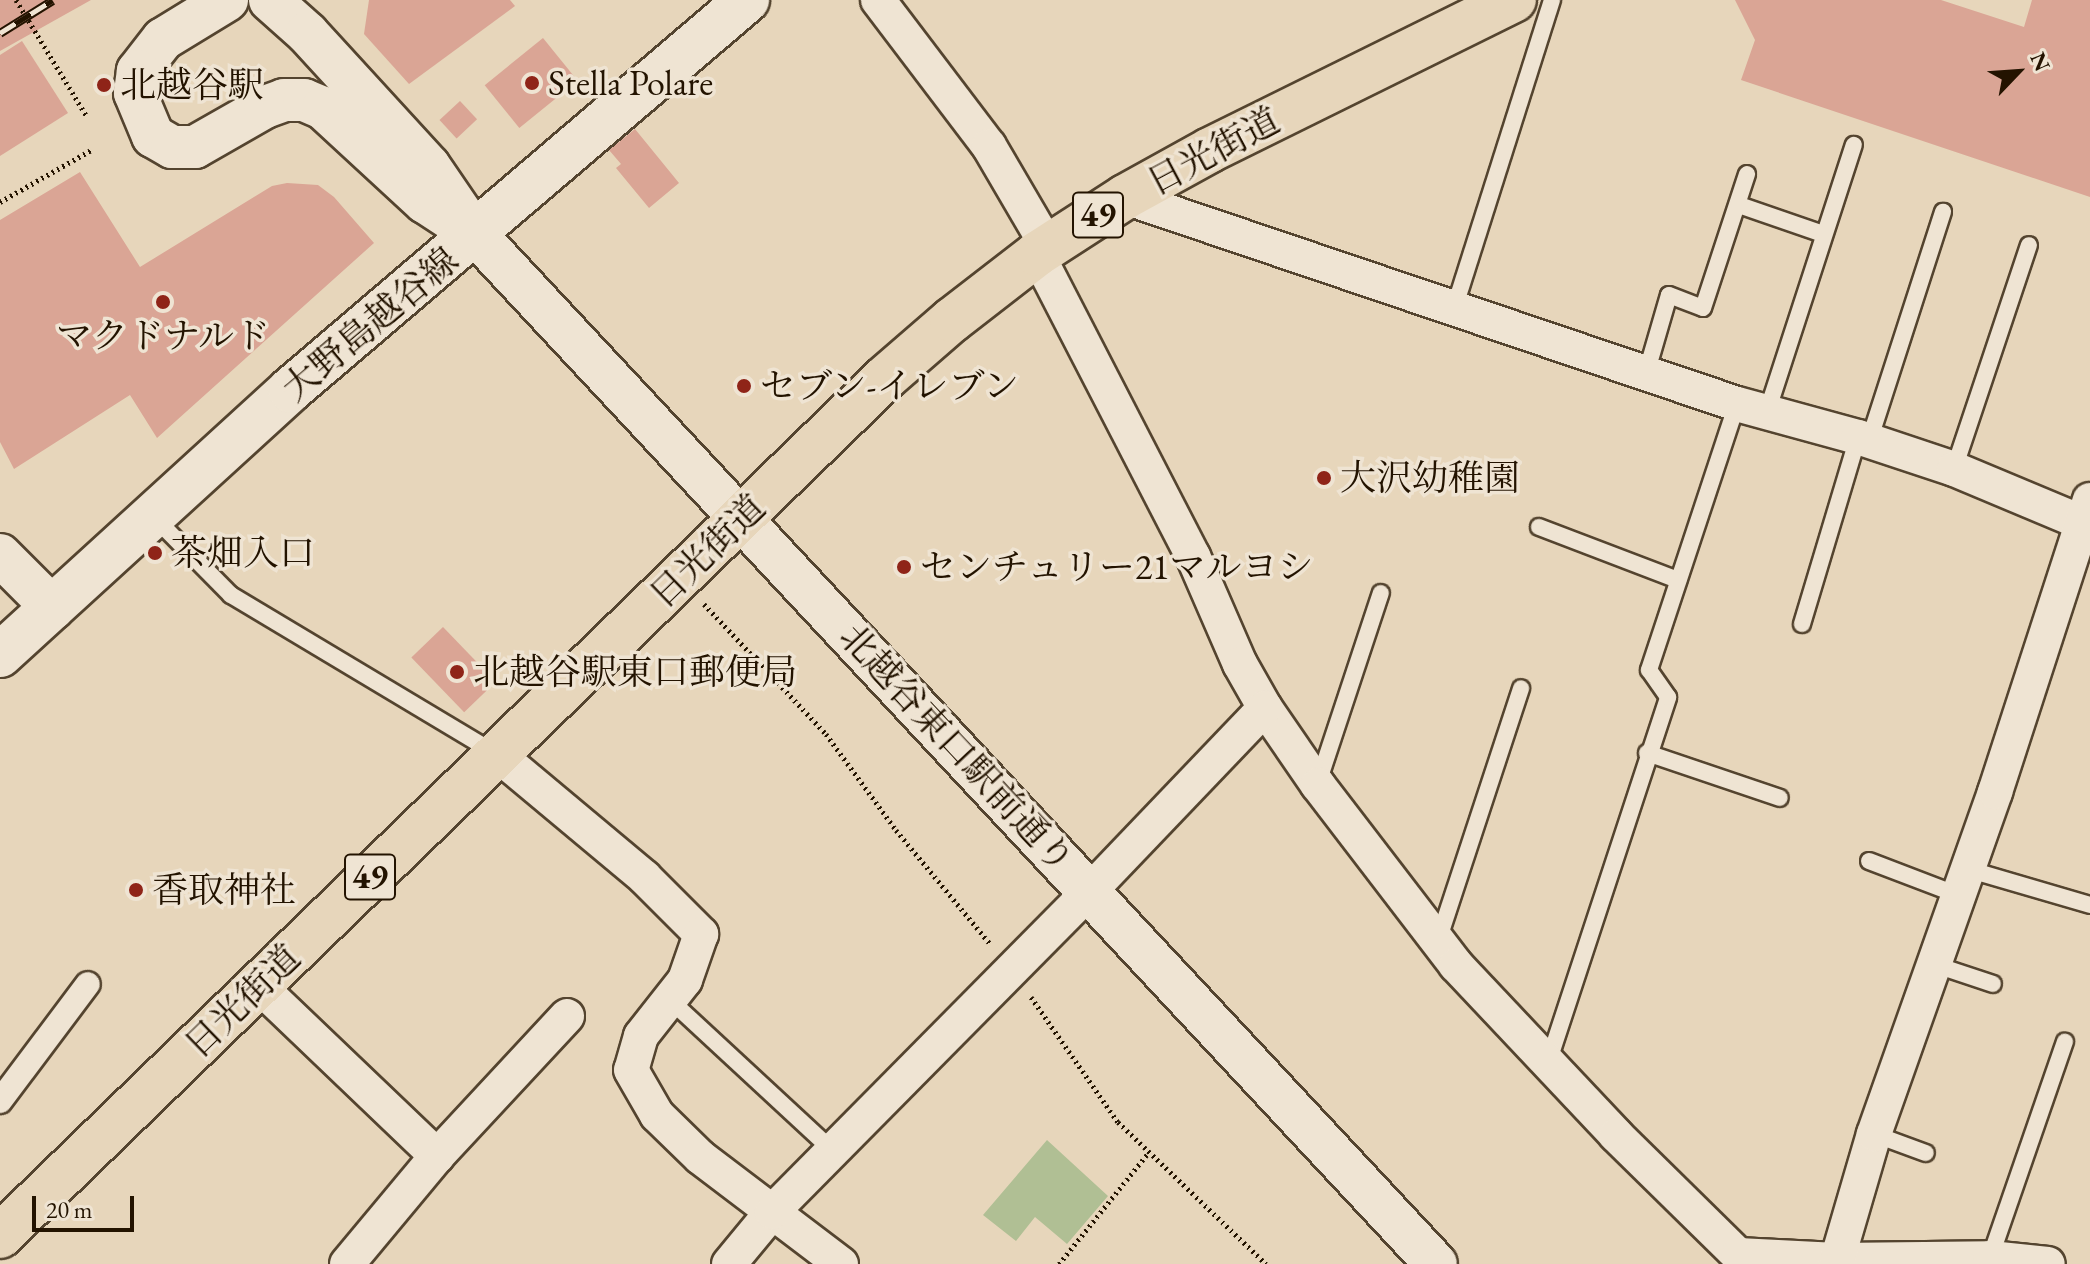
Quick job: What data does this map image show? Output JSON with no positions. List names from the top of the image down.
{
  "streets": {
    "main road": ["日光街道", "49", "大野島越谷線"],
    "street": ["北越谷東口駅前通り"]
  },
  "crossings": [
    ["日光街道", "北越谷東口駅前通り"],
    ["大野島越谷線", "北越谷東口駅前通り"]
  ],
  "places": [
    "Stella Polare",
    "北越谷駅",
    "マクドナルド",
    "セブン-イレブン",
    "大沢幼稚園",
    "茶畑入口",
    "センチュリー21マルヨシ",
    "北越谷駅東口郵便局",
    "香取神社"
  ],
  "scale_bar": "20 m",
  "north": "top right"
}
